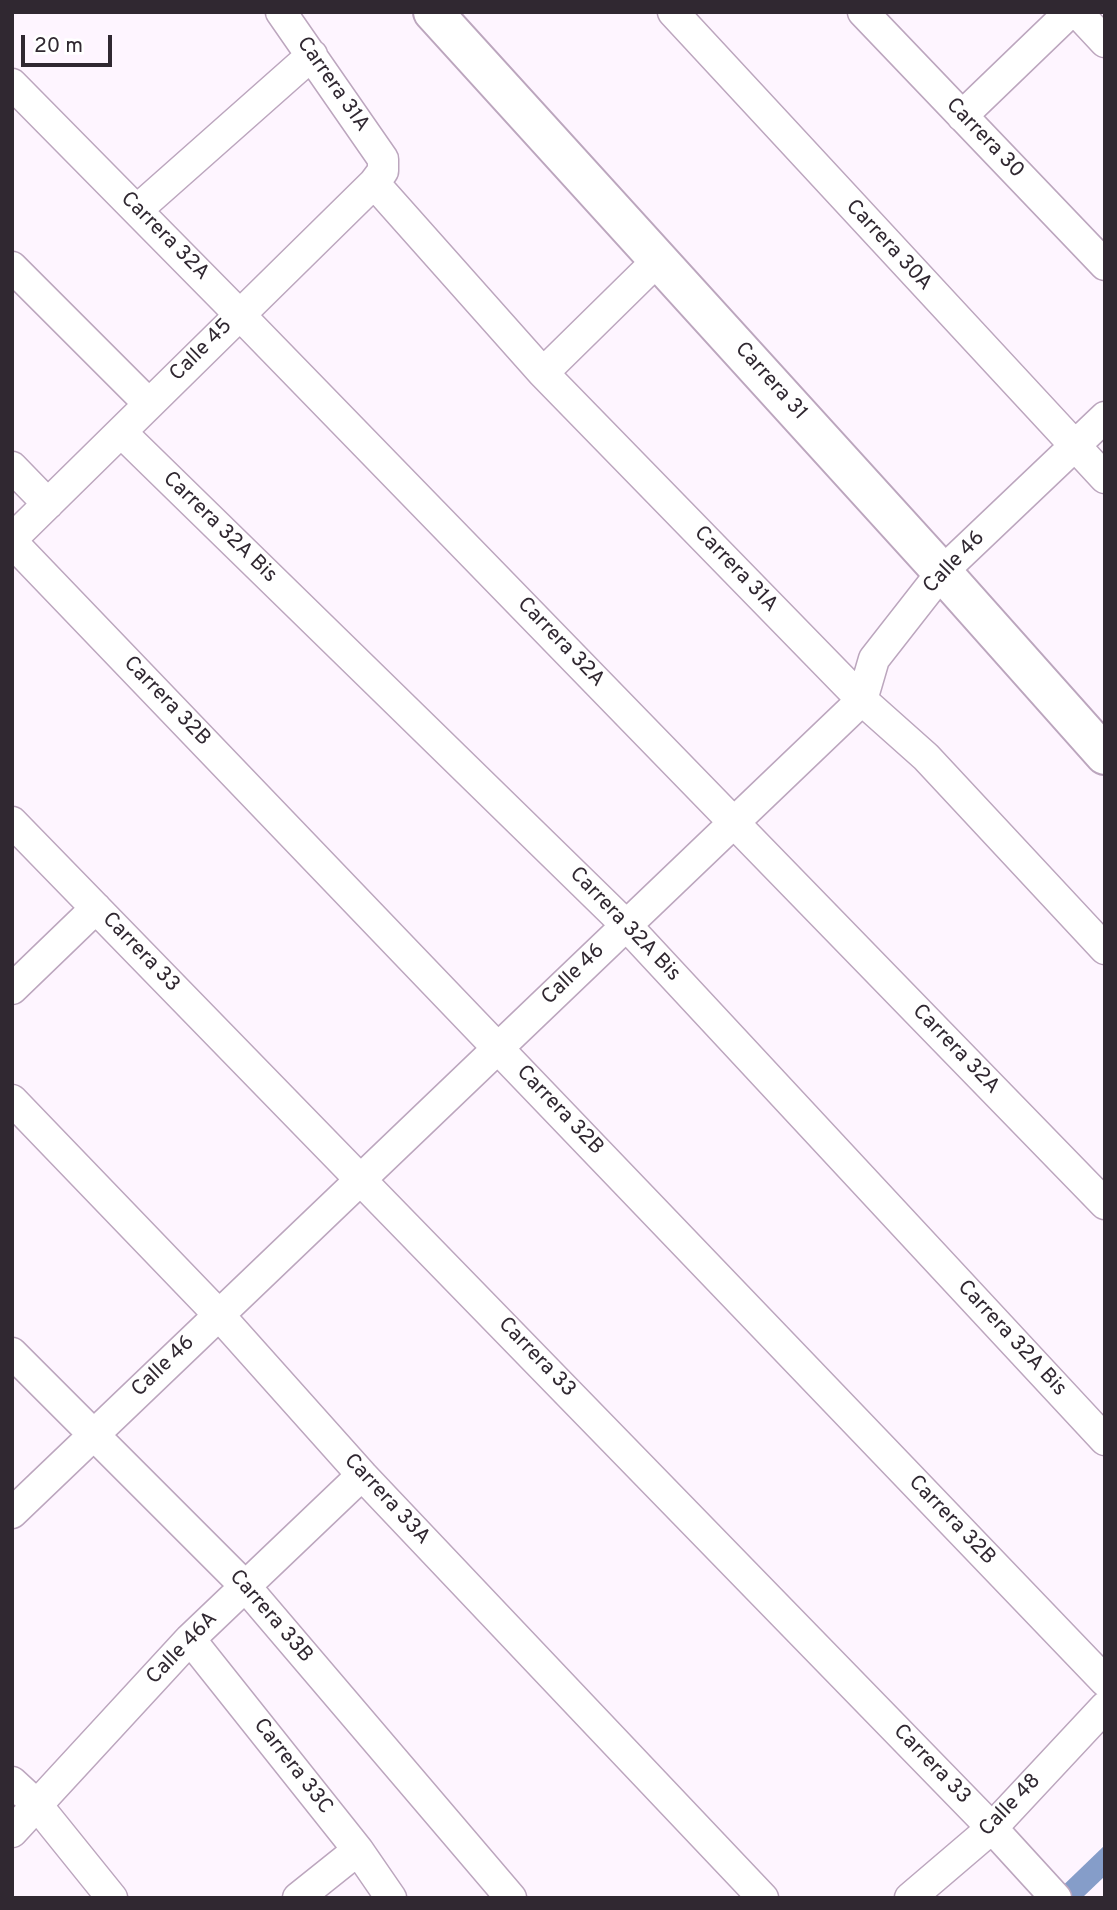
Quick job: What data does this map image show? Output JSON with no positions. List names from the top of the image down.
{
  "streets": {
    "street": [
      "Carrera 31A",
      "Carrera 30",
      "Carrera 32A",
      "Carrera 30A",
      "Calle 45",
      "Carrera 31",
      "Carrera 32A Bis",
      "Calle 46",
      "Carrera 32B",
      "Carrera 33",
      "Carrera 33A",
      "Carrera 33B",
      "Calle 46A",
      "Carrera 33C",
      "Calle 48"
    ]
  },
  "crossings": [
    ["Carrera 31A", "Calle 45"],
    ["Carrera 31A", "Calle 46"],
    ["Carrera 32A", "Calle 45"],
    ["Carrera 32A", "Calle 46"],
    ["Carrera 30A", "Calle 46"],
    ["Calle 45", "Carrera 32A Bis"],
    ["Calle 45", "Carrera 32B"],
    ["Carrera 31", "Calle 46"],
    ["Carrera 32A Bis", "Calle 46"],
    ["Calle 46", "Carrera 32B"],
    ["Calle 46", "Carrera 33"],
    ["Calle 46", "Carrera 33A"],
    ["Calle 46", "Carrera 33B"],
    ["Carrera 33", "Calle 48"],
    ["Carrera 33A", "Calle 46A"],
    ["Carrera 33B", "Calle 46A"],
    ["Calle 46A", "Carrera 33C"]
  ],
  "scale_bar": "20 m"
}
